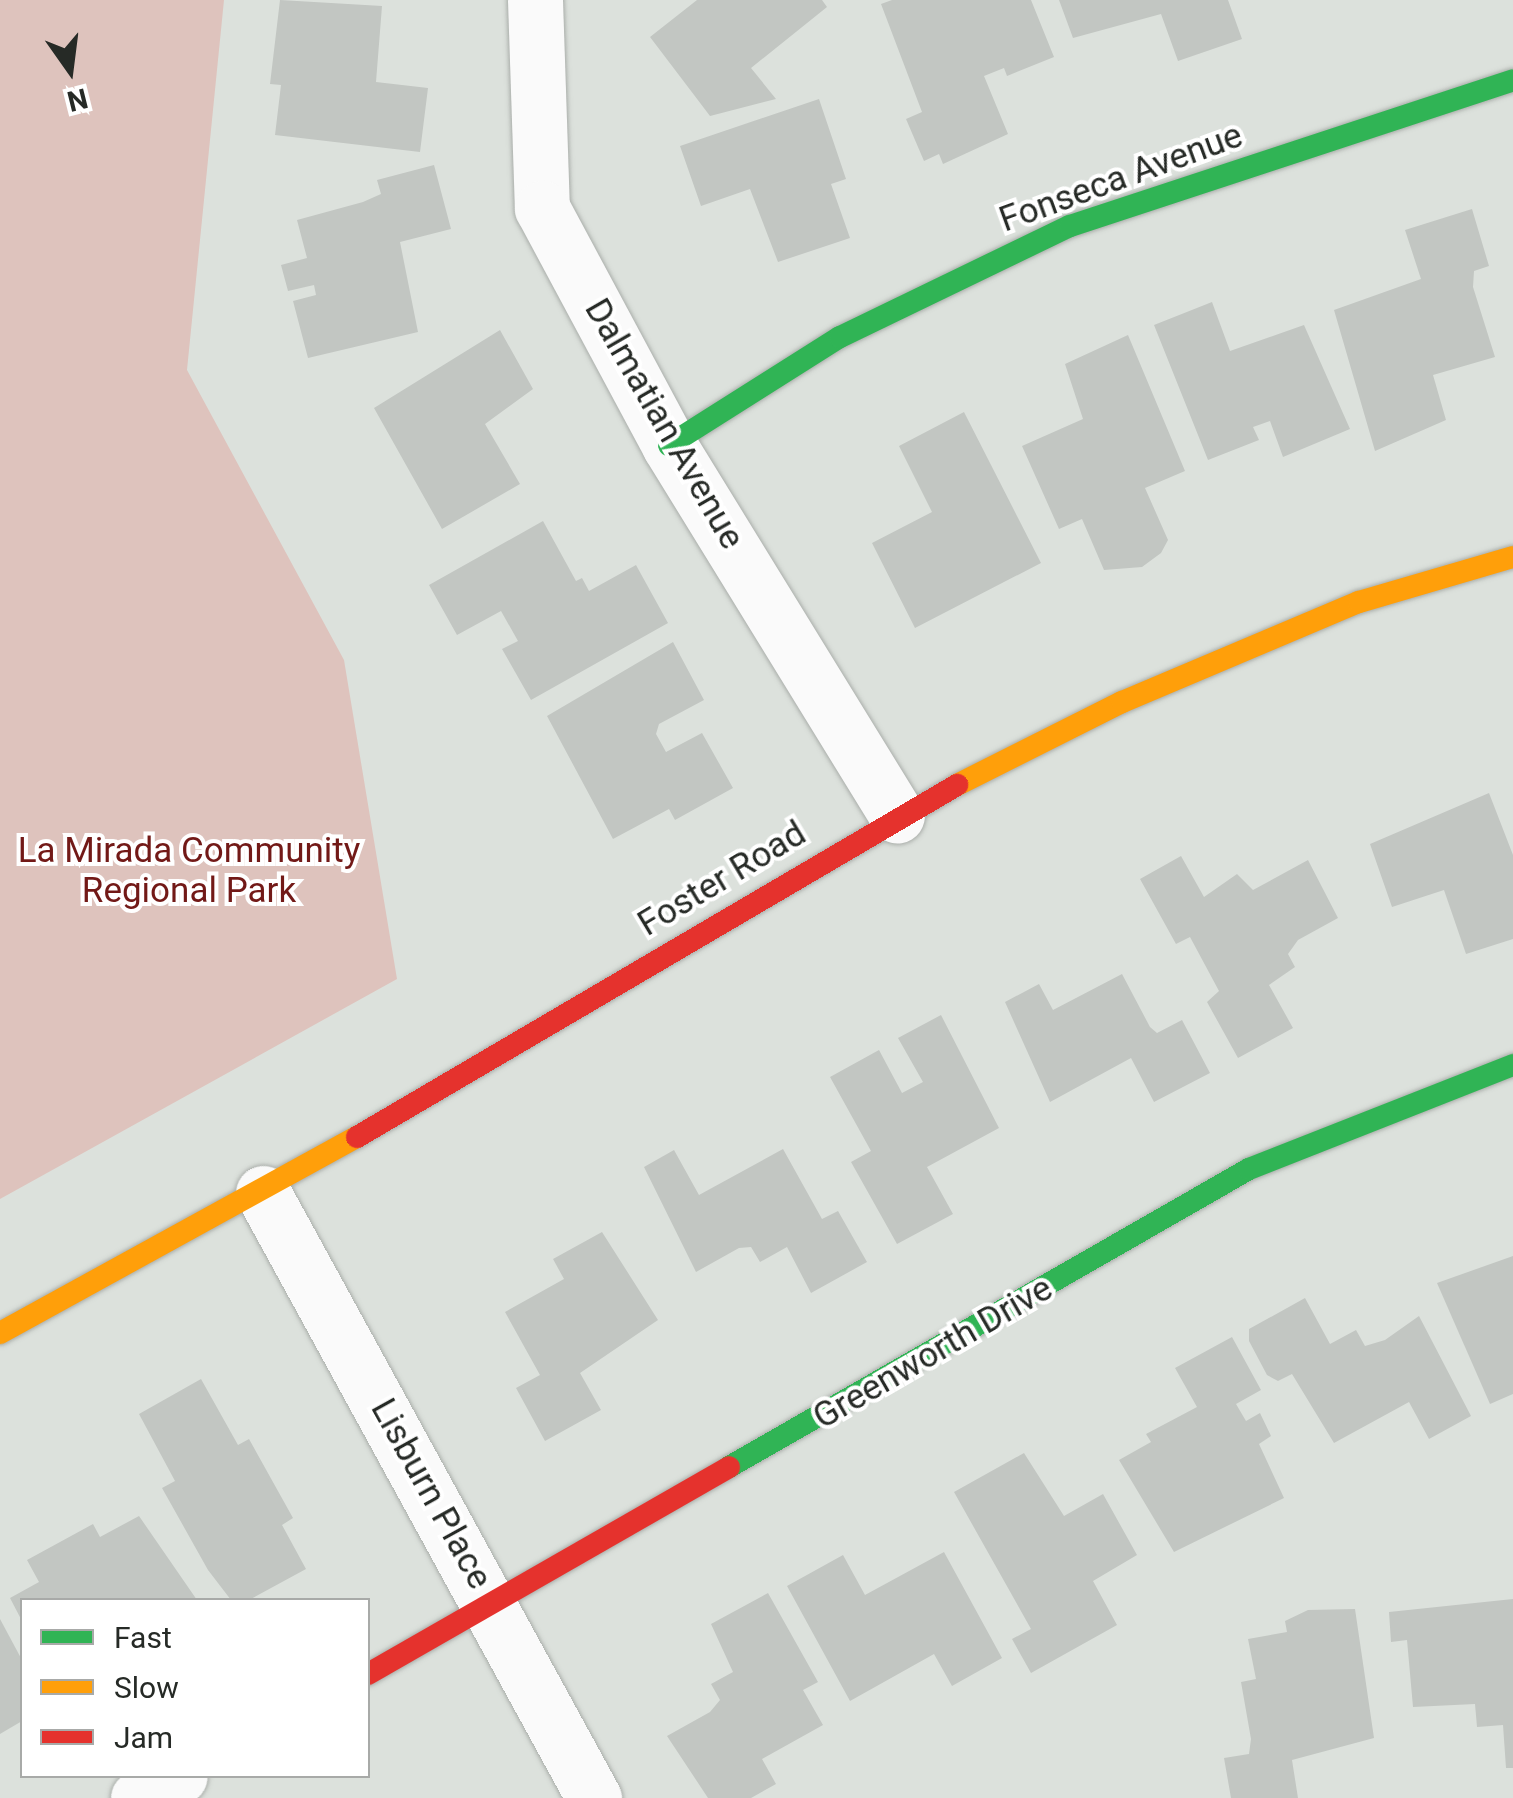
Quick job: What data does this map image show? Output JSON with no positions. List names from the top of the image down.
{
  "streets": {
    "street": [
      "Fonseca Avenue",
      "Dalmatian Avenue",
      "Foster Road",
      "Greenworth Drive",
      "Lisburn Place"
    ]
  },
  "crossings": [
    ["Fonseca Avenue", "Dalmatian Avenue"],
    ["Dalmatian Avenue", "Foster Road"],
    ["Foster Road", "Lisburn Place"],
    ["Greenworth Drive", "Lisburn Place"]
  ],
  "parks": ["La Mirada Community Regional Park"],
  "legend": ["Fast", "Slow", "Jam"],
  "north": "bottom"
}
